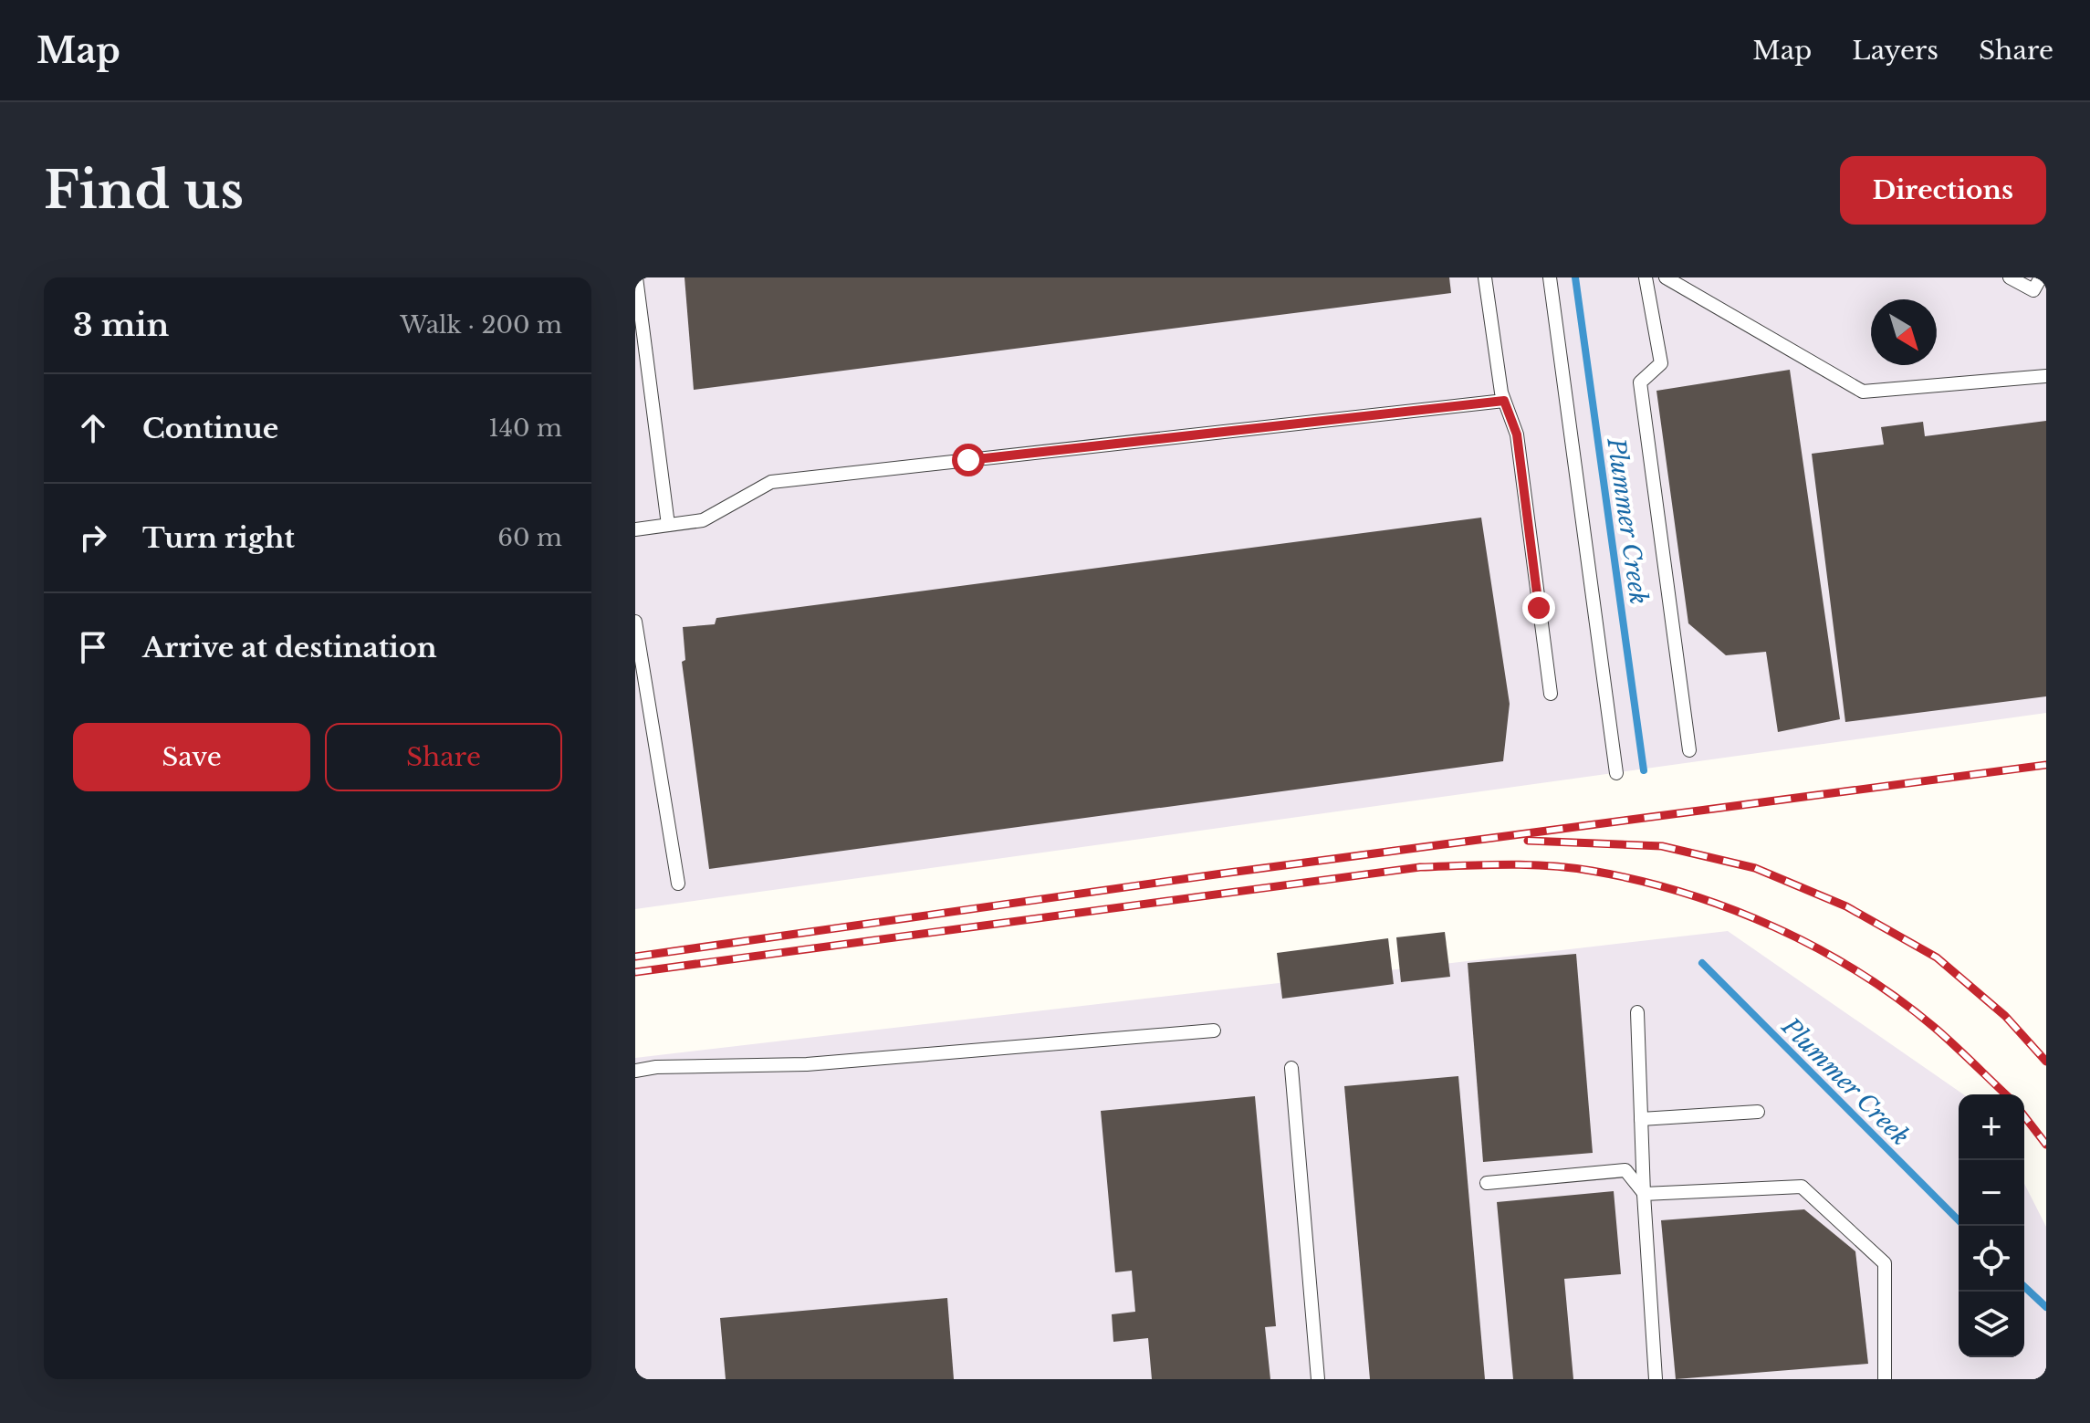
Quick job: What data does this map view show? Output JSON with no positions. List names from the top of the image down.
{
  "water": ["Plummer Creek"],
  "north": "bottom right",
  "page": {
    "header": "Map",
    "nav": ["Map", "Layers", "Share"],
    "buttons": [
      "Directions",
      ["Save", "Share"]
    ],
    "title": "Find us",
    "heading": ["3 min", "Walk · 200 m"],
    "list": [
      ["Continue", "140 m"],
      ["Turn right", "60 m"],
      "Arrive at destination"
    ],
    "map_buttons": ["+", "−"]
  }
}
